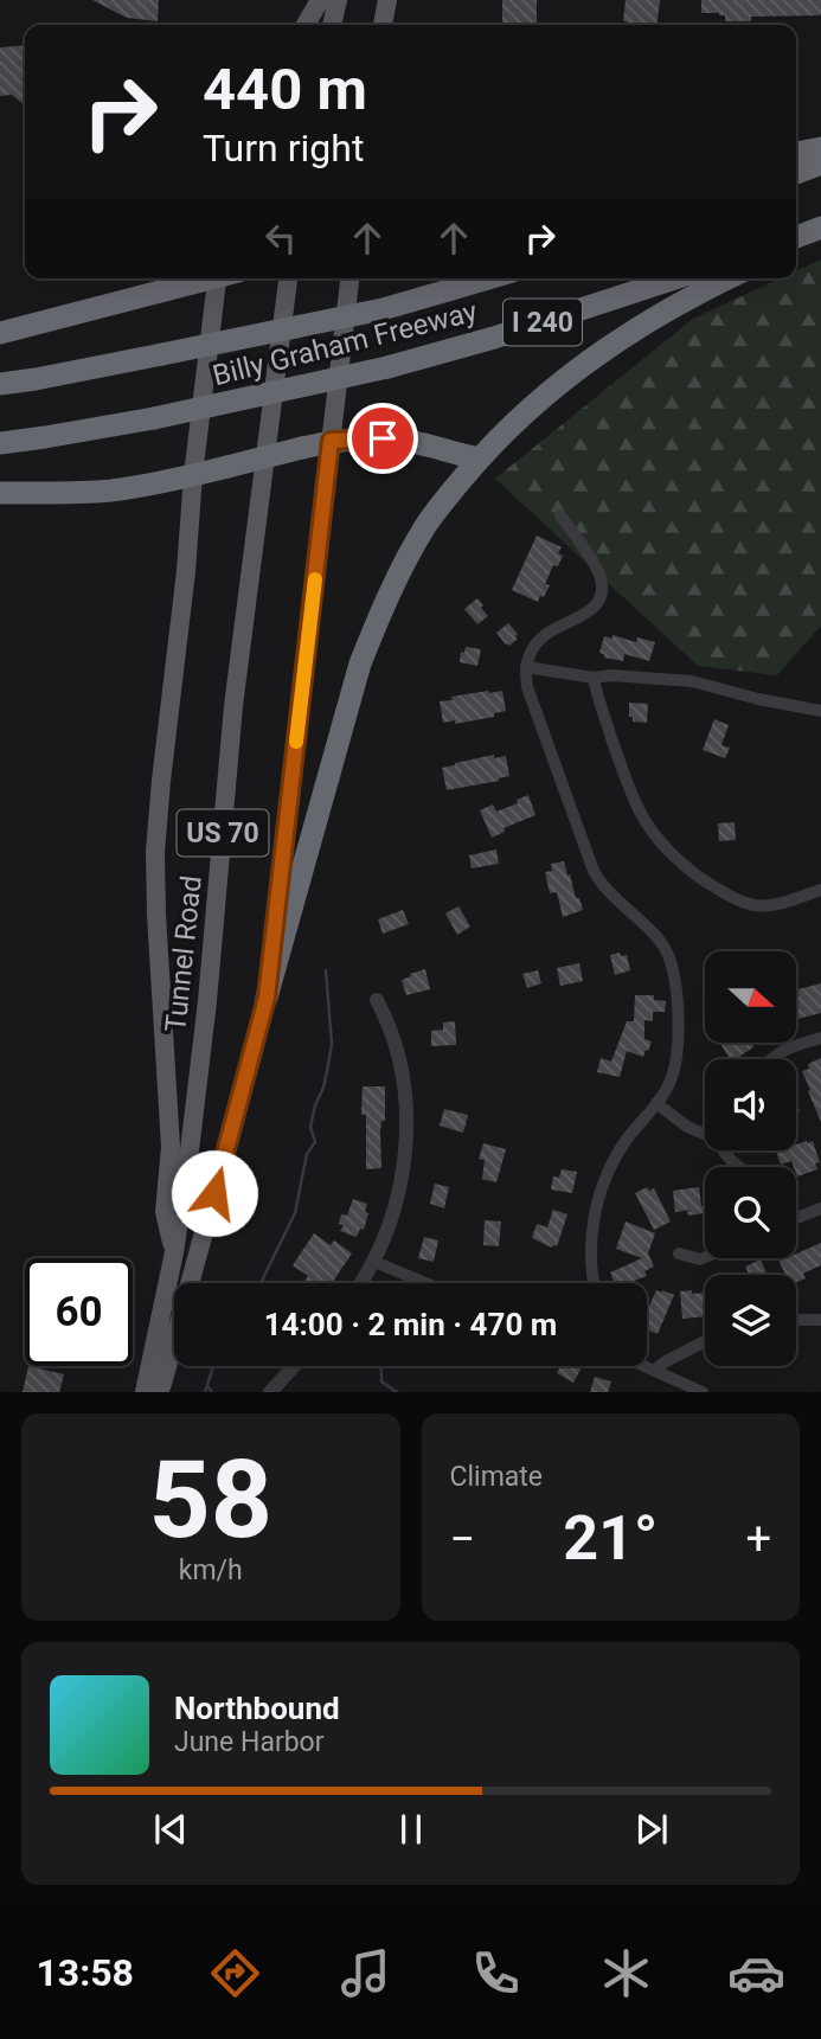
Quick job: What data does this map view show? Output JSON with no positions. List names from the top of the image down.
{
  "streets": {
    "highway": ["I 240", "Billy Graham Freeway"],
    "main road": ["US 70", "Tunnel Road"]
  },
  "north": "right",
  "page": {
    "turn": ["440 m", "Turn right"],
    "limit": "60",
    "trip": "14:00 · 2 min · 470 m",
    "tile": [
      ["58", "km/h"],
      "Climate"
    ],
    "heat": ["−", "21°", "+"],
    "song": ["Northbound", "June Harbor"],
    "tabs": "13:58"
  }
}
